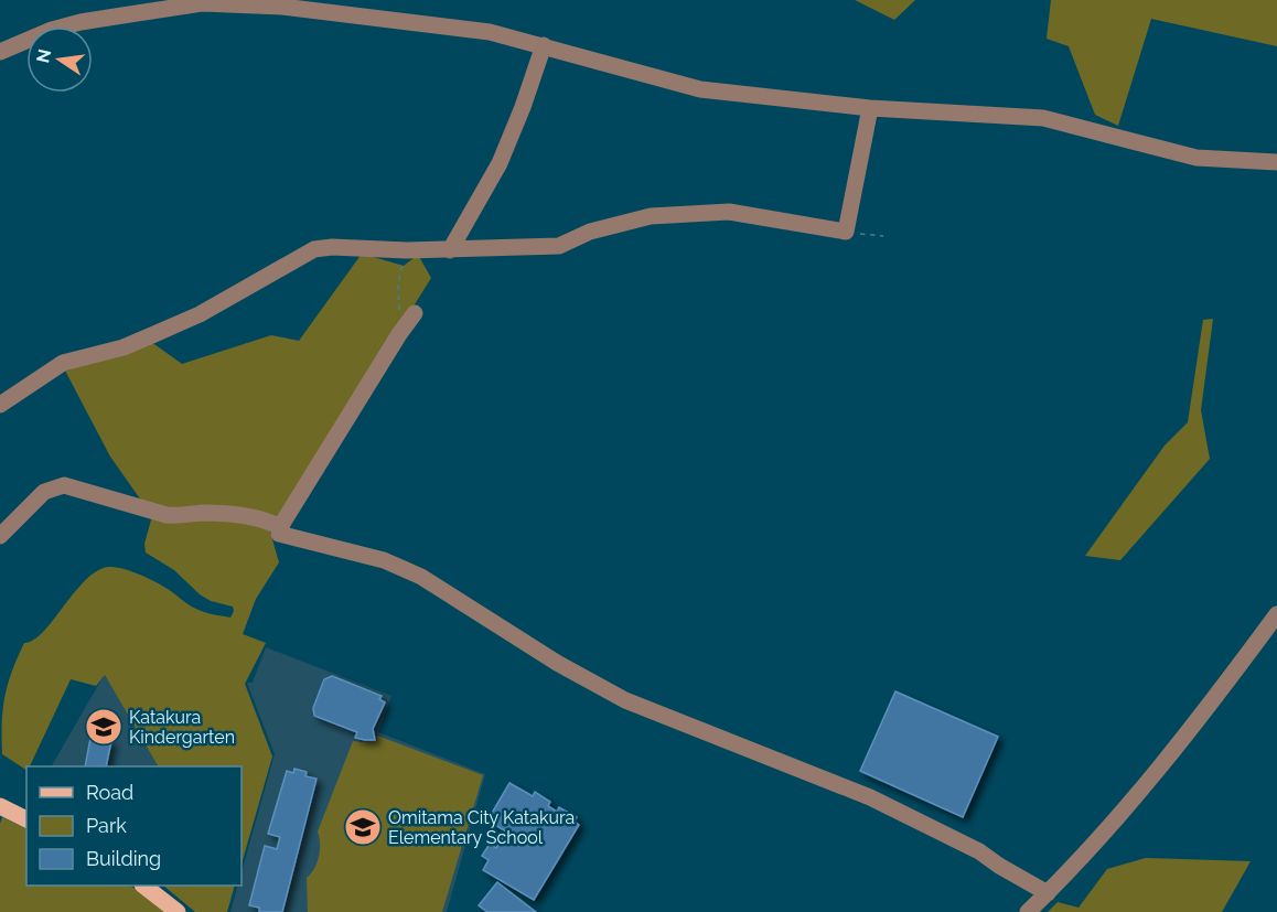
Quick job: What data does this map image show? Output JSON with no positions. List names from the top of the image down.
{
  "places": {
    "school or university": ["Katakura Kindergarten", "Omitama City Katakura Elementary School"]
  },
  "legend": ["Road", "Park", "Building"],
  "north": "left"
}
